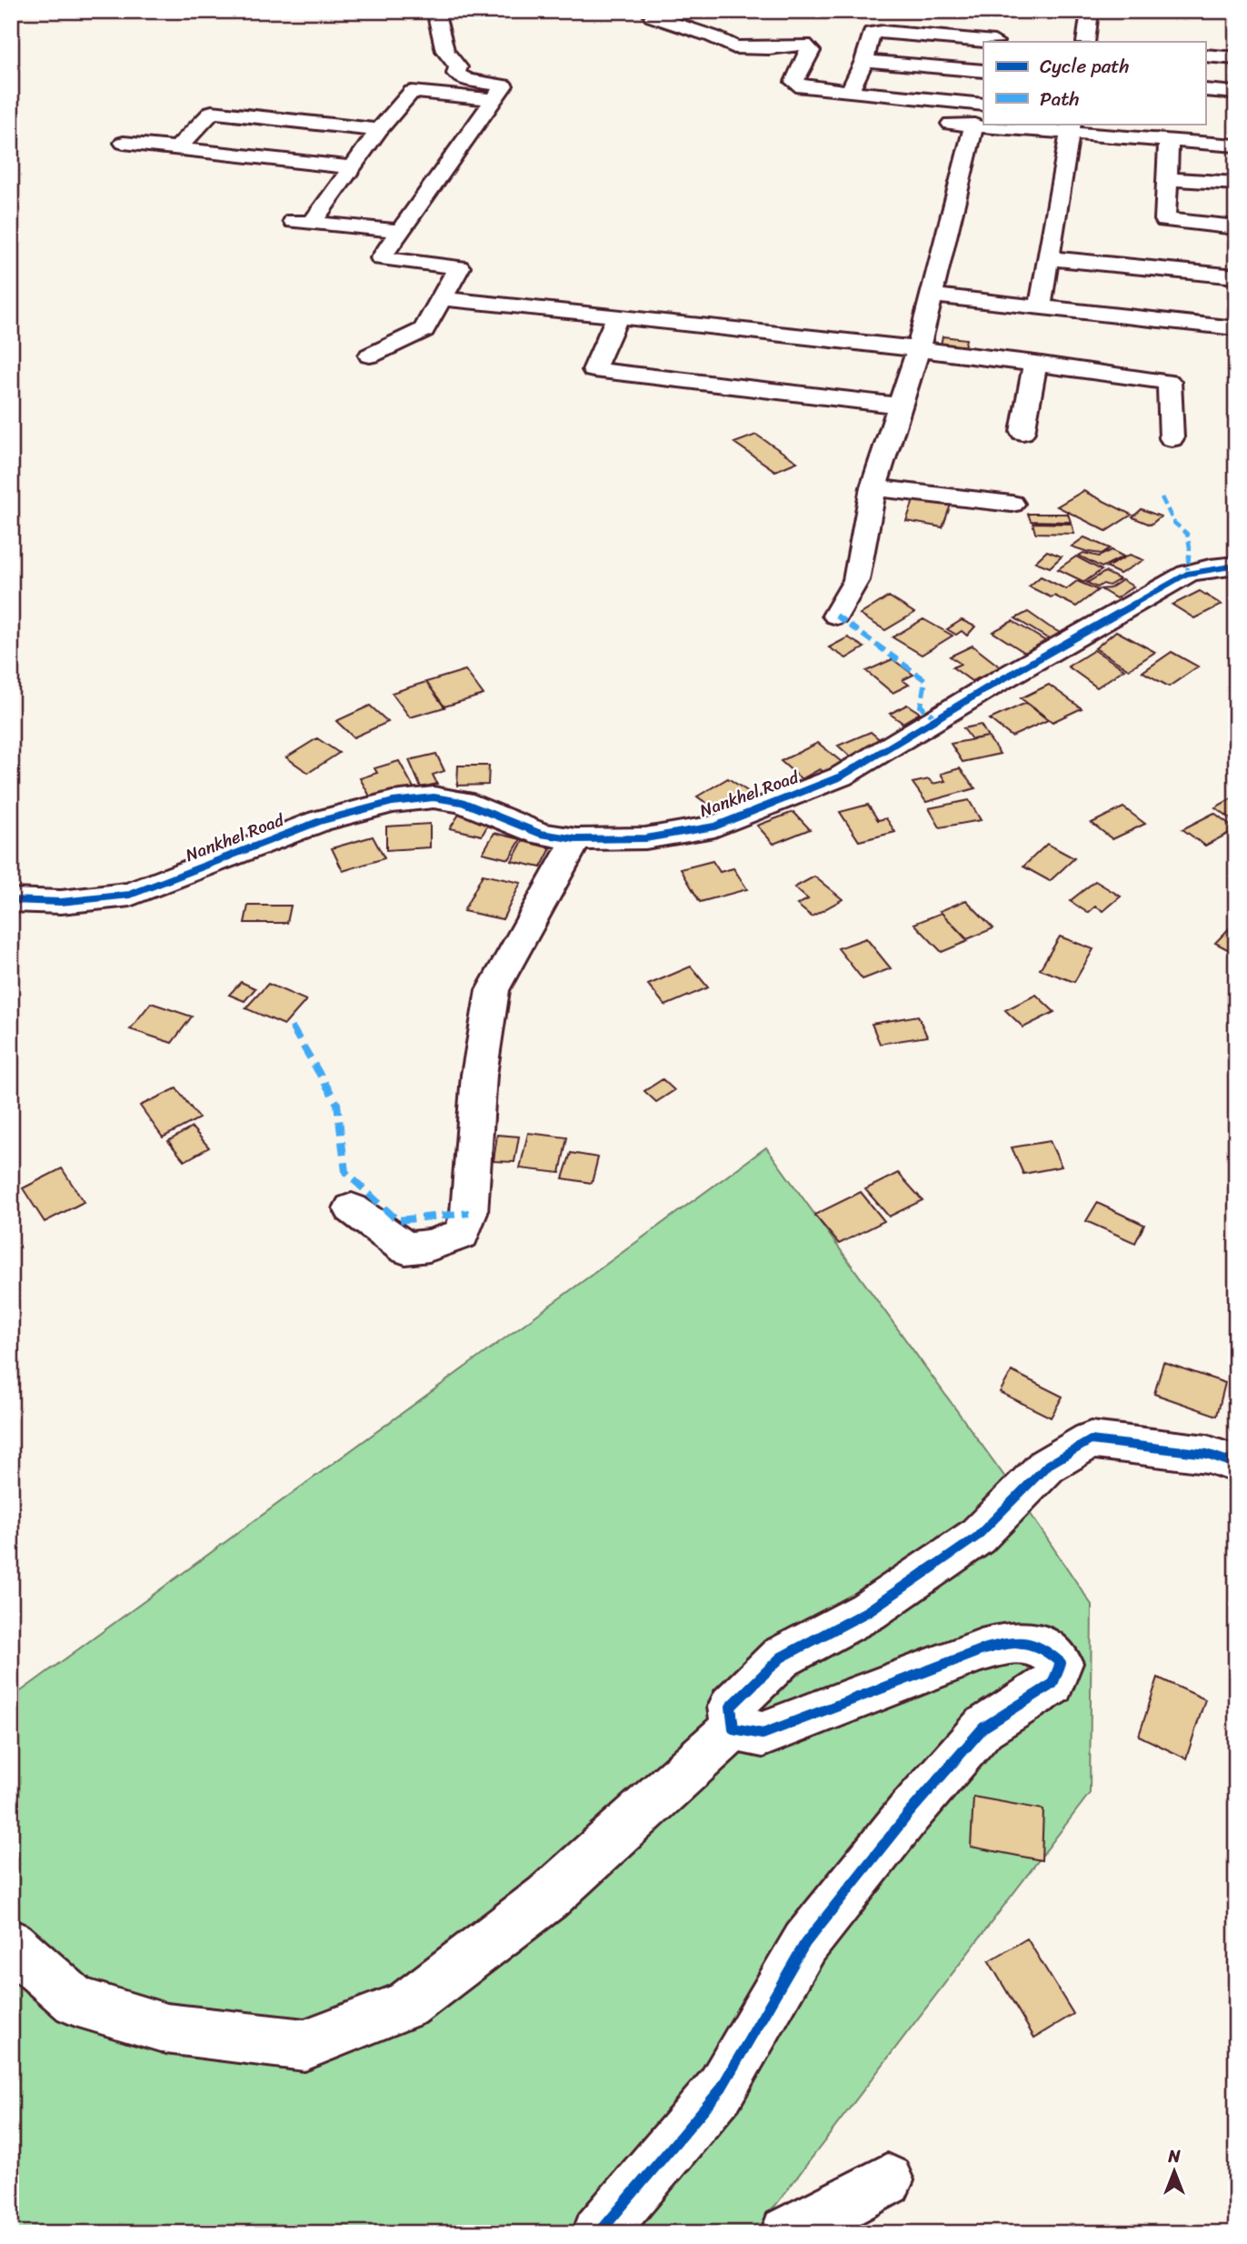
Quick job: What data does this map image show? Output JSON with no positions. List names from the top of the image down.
{
  "streets": {
    "main road": ["Nankhel Road"]
  },
  "legend": ["Cycle path", "Path"],
  "north": "top"
}
